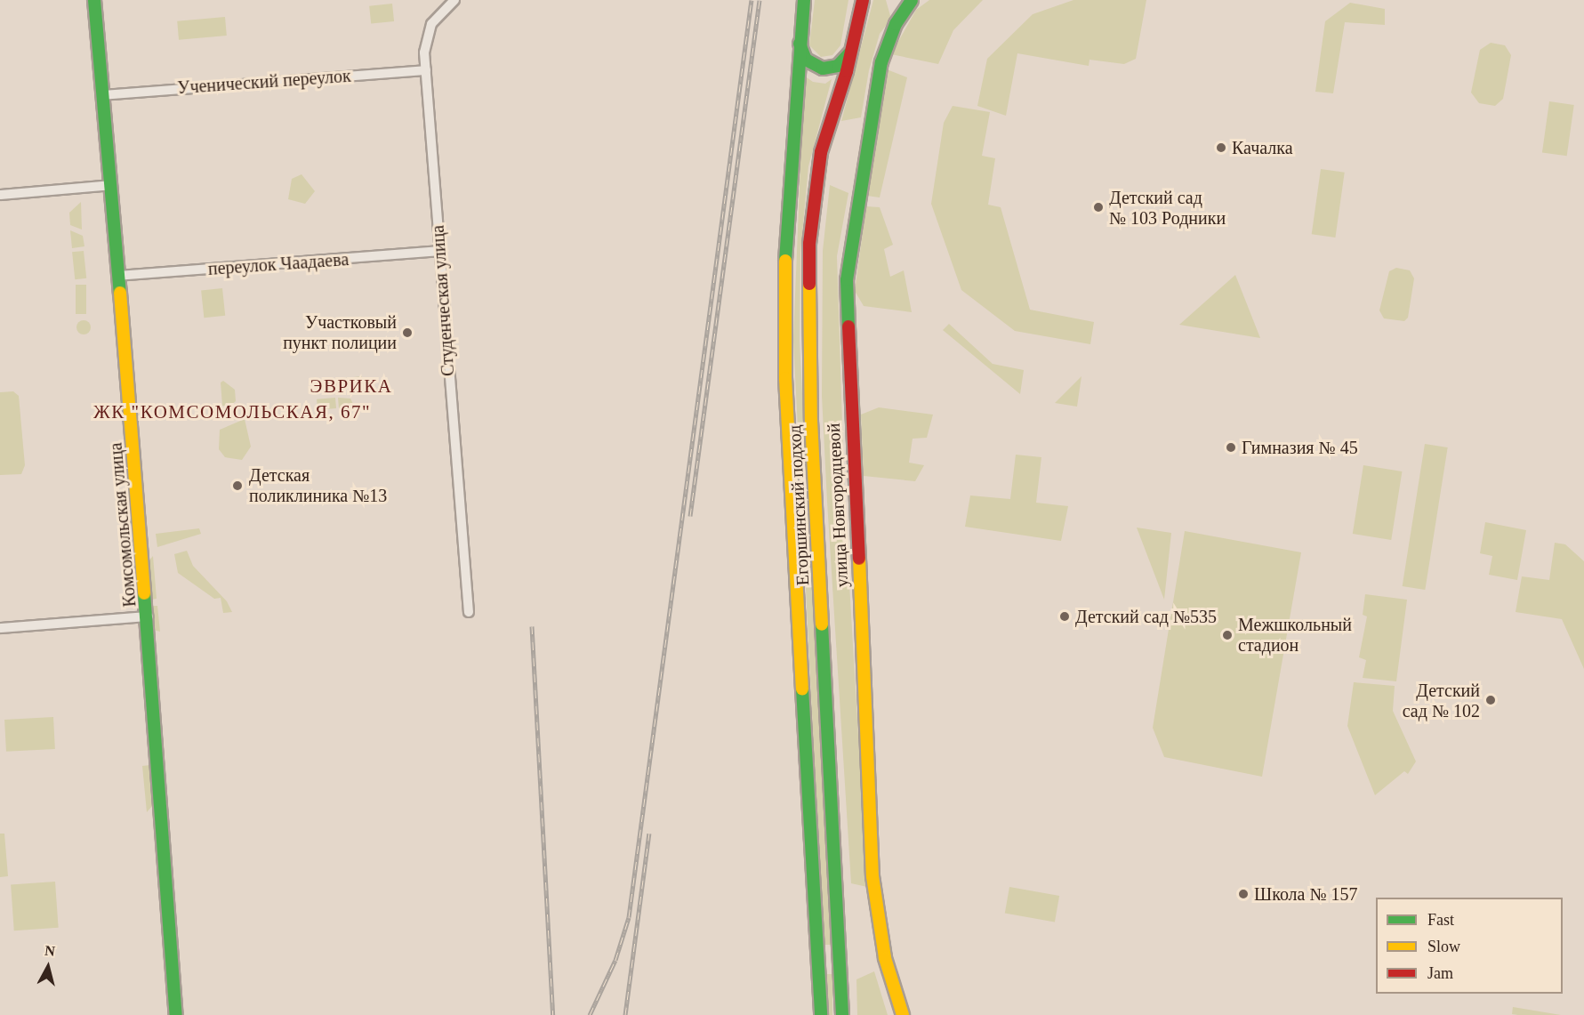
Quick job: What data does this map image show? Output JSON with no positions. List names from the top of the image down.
{
  "streets": {
    "main road": ["Егоршинский подход", "улица Новгородцевой", "Комсомольская улица"],
    "street": ["Ученический переулок", "переулок Чаадаева", "Студенческая улица"]
  },
  "crossings": [
    ["Ученический переулок", "Студенческая улица"],
    ["Ученический переулок", "Комсомольская улица"],
    ["переулок Чаадаева", "Студенческая улица"],
    ["переулок Чаадаева", "Комсомольская улица"]
  ],
  "districts": ["ЭВРИКА", "ЖК \"КОМСОМОЛЬСКАЯ, 67\""],
  "places": [
    "Качалка",
    "Детский сад № 103 Родники",
    "Участковый пункт полиции",
    "Гимназия № 45",
    "Детская поликлиника №13",
    "Детский сад №535",
    "Межшкольный стадион",
    "Детский сад № 102",
    "Школа № 157"
  ],
  "legend": ["Fast", "Slow", "Jam"],
  "north": "top"
}
